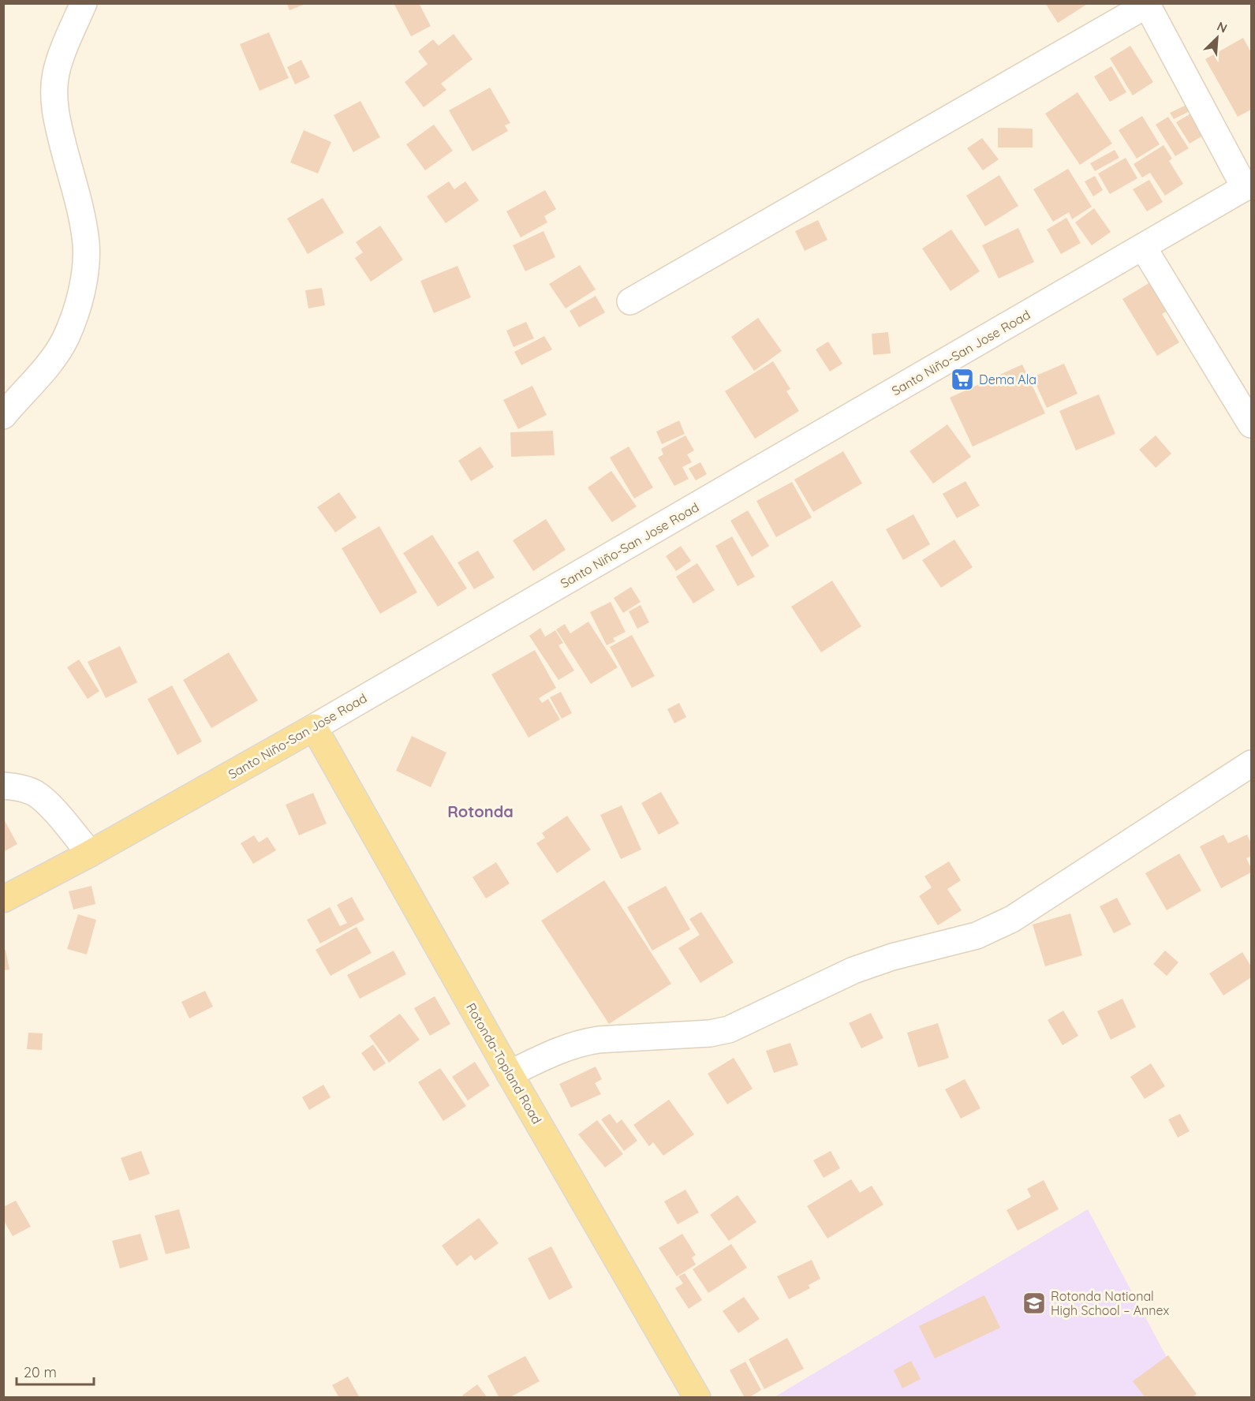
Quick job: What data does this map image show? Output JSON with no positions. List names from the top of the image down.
{
  "streets": {
    "main road": ["Santo Niño-San Jose Road", "Rotonda-Topland Road"]
  },
  "crossings": [
    ["Santo Niño-San Jose Road", "Rotonda-Topland Road"]
  ],
  "districts": ["Rotonda"],
  "places": {
    "supermarket": ["Dema Ala"],
    "school or university": ["Rotonda National High School – Annex"]
  },
  "scale_bar": "20 m",
  "north": "top right"
}
